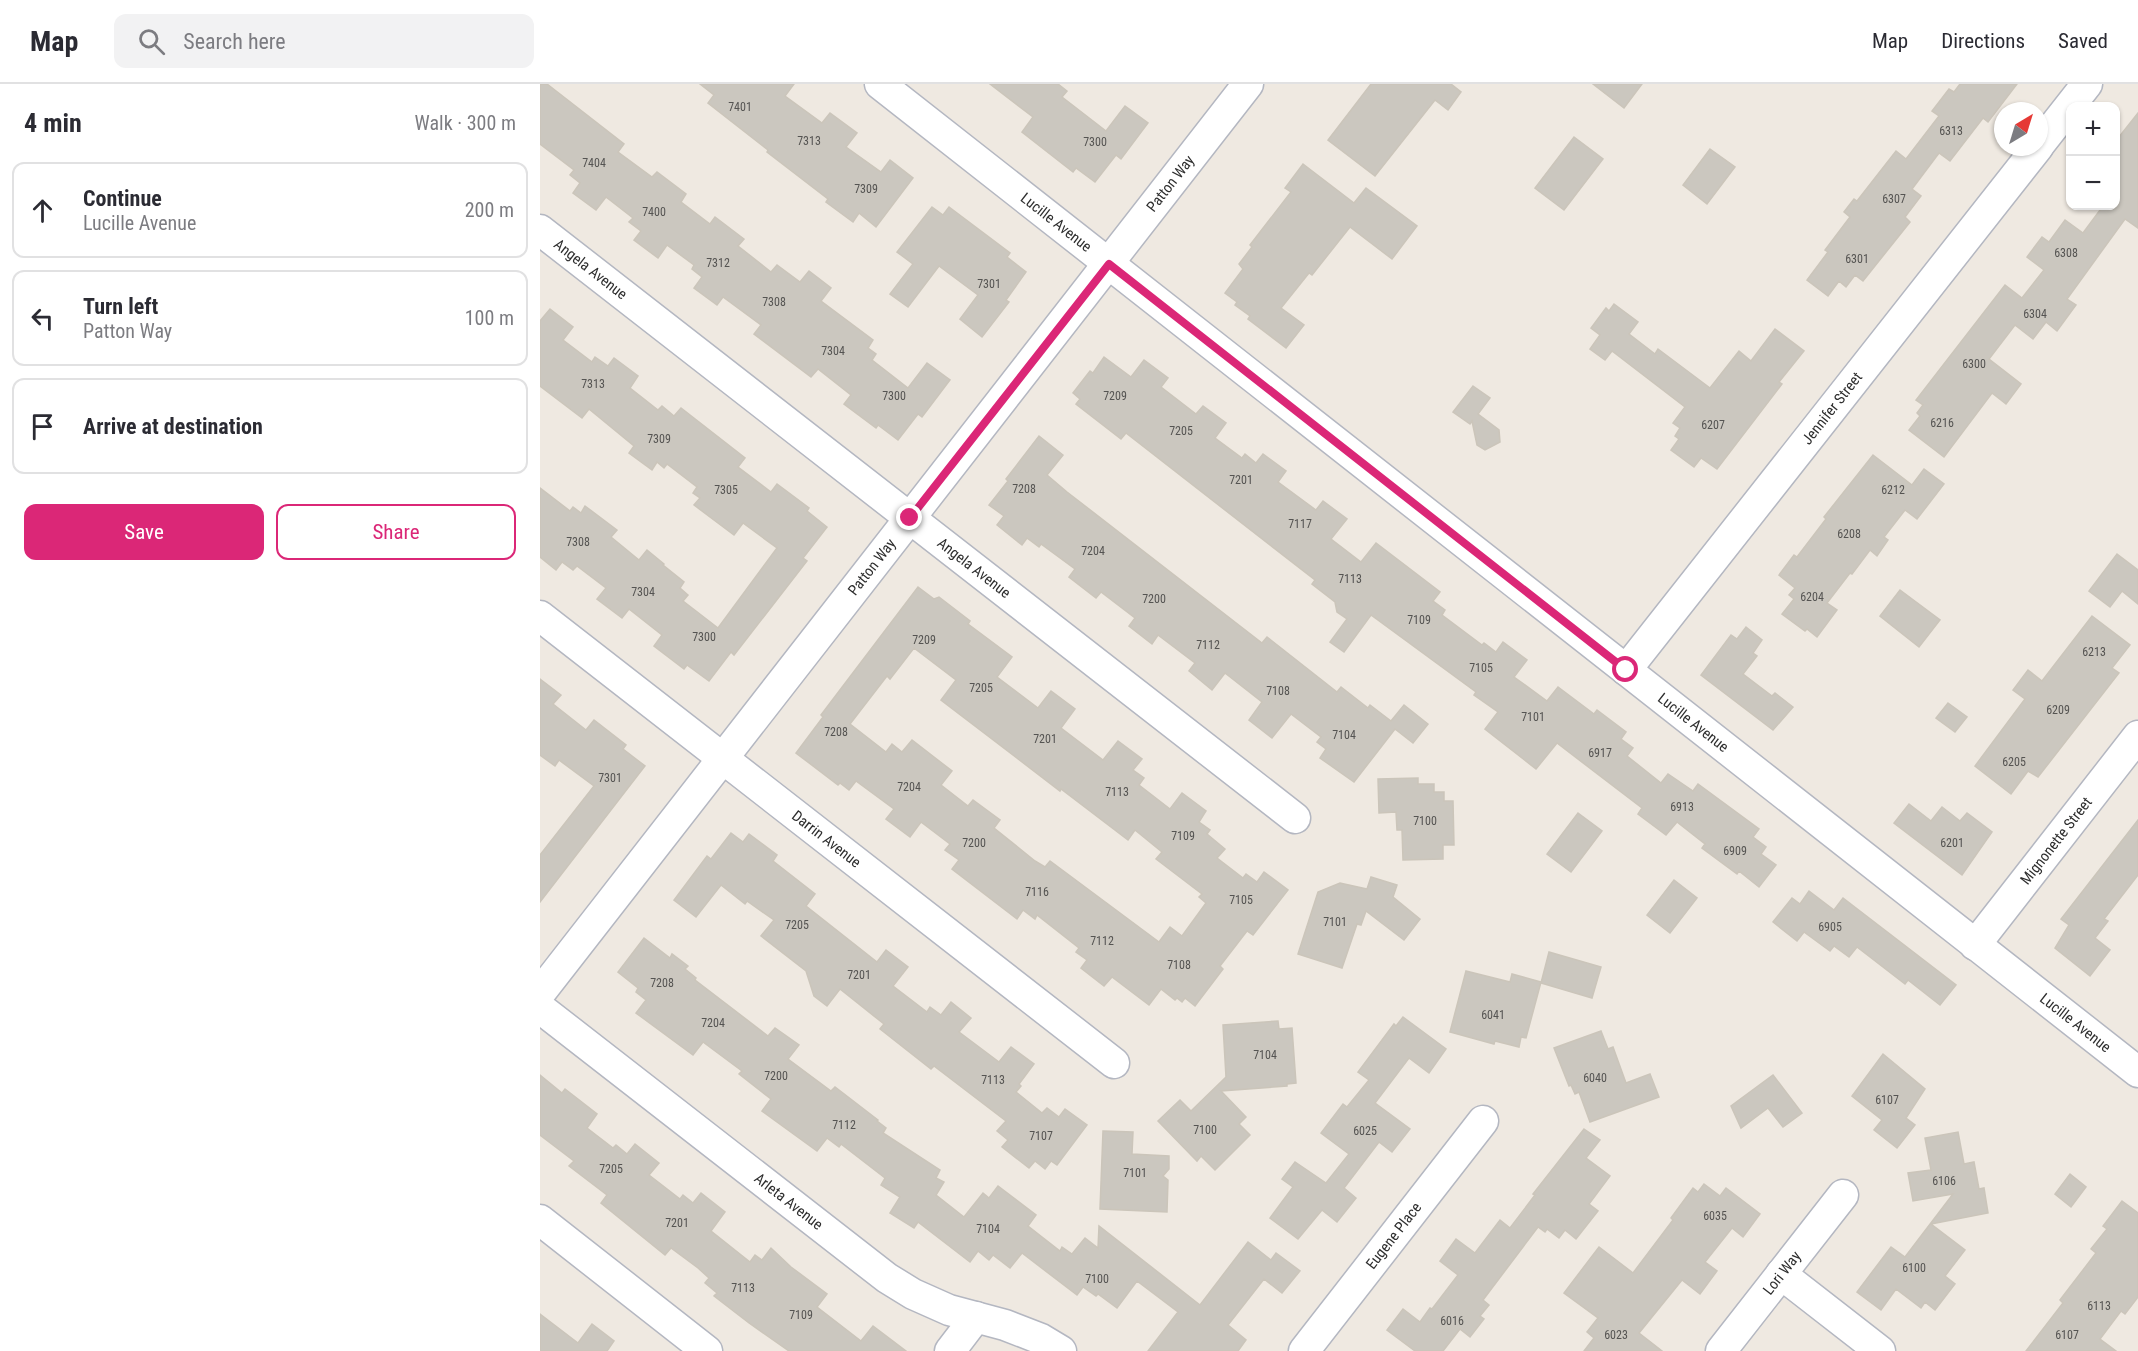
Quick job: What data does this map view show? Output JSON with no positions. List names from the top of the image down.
{
  "streets": {
    "street": [
      "Patton Way",
      "Lucille Avenue",
      "Angela Avenue",
      "Jennifer Street",
      "Darrin Avenue",
      "Mignonette Street",
      "Arleta Avenue",
      "Eugene Place",
      "Lori Way"
    ]
  },
  "crossings": [
    ["Patton Way", "Lucille Avenue"],
    ["Patton Way", "Angela Avenue"],
    ["Patton Way", "Darrin Avenue"],
    ["Lucille Avenue", "Jennifer Street"],
    ["Lucille Avenue", "Mignonette Street"]
  ],
  "house_numbers": [
    "7401",
    "6313",
    "7313",
    "7300",
    "7404",
    "7309",
    "6307",
    "7400",
    "6308",
    "6301",
    "7312",
    "7301",
    "7308",
    "6304",
    "7304",
    "6300",
    "7313",
    "7300",
    "7209",
    "6216",
    "6207",
    "7205",
    "7309",
    "7201",
    "7208",
    "7305",
    "6212",
    "7117",
    "6208",
    "7308",
    "7204",
    "7113",
    "7304",
    "6204",
    "7200",
    "7109",
    "7300",
    "7209",
    "7112",
    "6213",
    "7105",
    "7205",
    "7108",
    "6209",
    "7101",
    "7208",
    "7104",
    "7201",
    "6917",
    "6205",
    "7301",
    "7204",
    "7113",
    "6913",
    "7100",
    "7109",
    "7200",
    "6201",
    "6909",
    "7116",
    "7105",
    "7101",
    "7205",
    "6905",
    "7112",
    "7108",
    "7201",
    "7208",
    "6041",
    "7204",
    "7104",
    "7200",
    "6040",
    "7113",
    "6107",
    "7112",
    "7100",
    "6025",
    "7107",
    "7205",
    "7101",
    "6106",
    "6035",
    "7201",
    "7104",
    "6100",
    "7100",
    "7113",
    "6113",
    "7109",
    "6016",
    "6023",
    "6107"
  ],
  "north": "top right",
  "page": {
    "header": "Map",
    "search": "Search here",
    "nav": ["Map", "Directions", "Saved"],
    "heading": ["4 min", "Walk · 300 m"],
    "map_buttons": ["+", "−"],
    "list": [
      ["Continue", "Lucille Avenue", "200 m"],
      ["Turn left", "Patton Way", "100 m"],
      "Arrive at destination"
    ],
    "buttons": ["Save", "Share"]
  }
}
